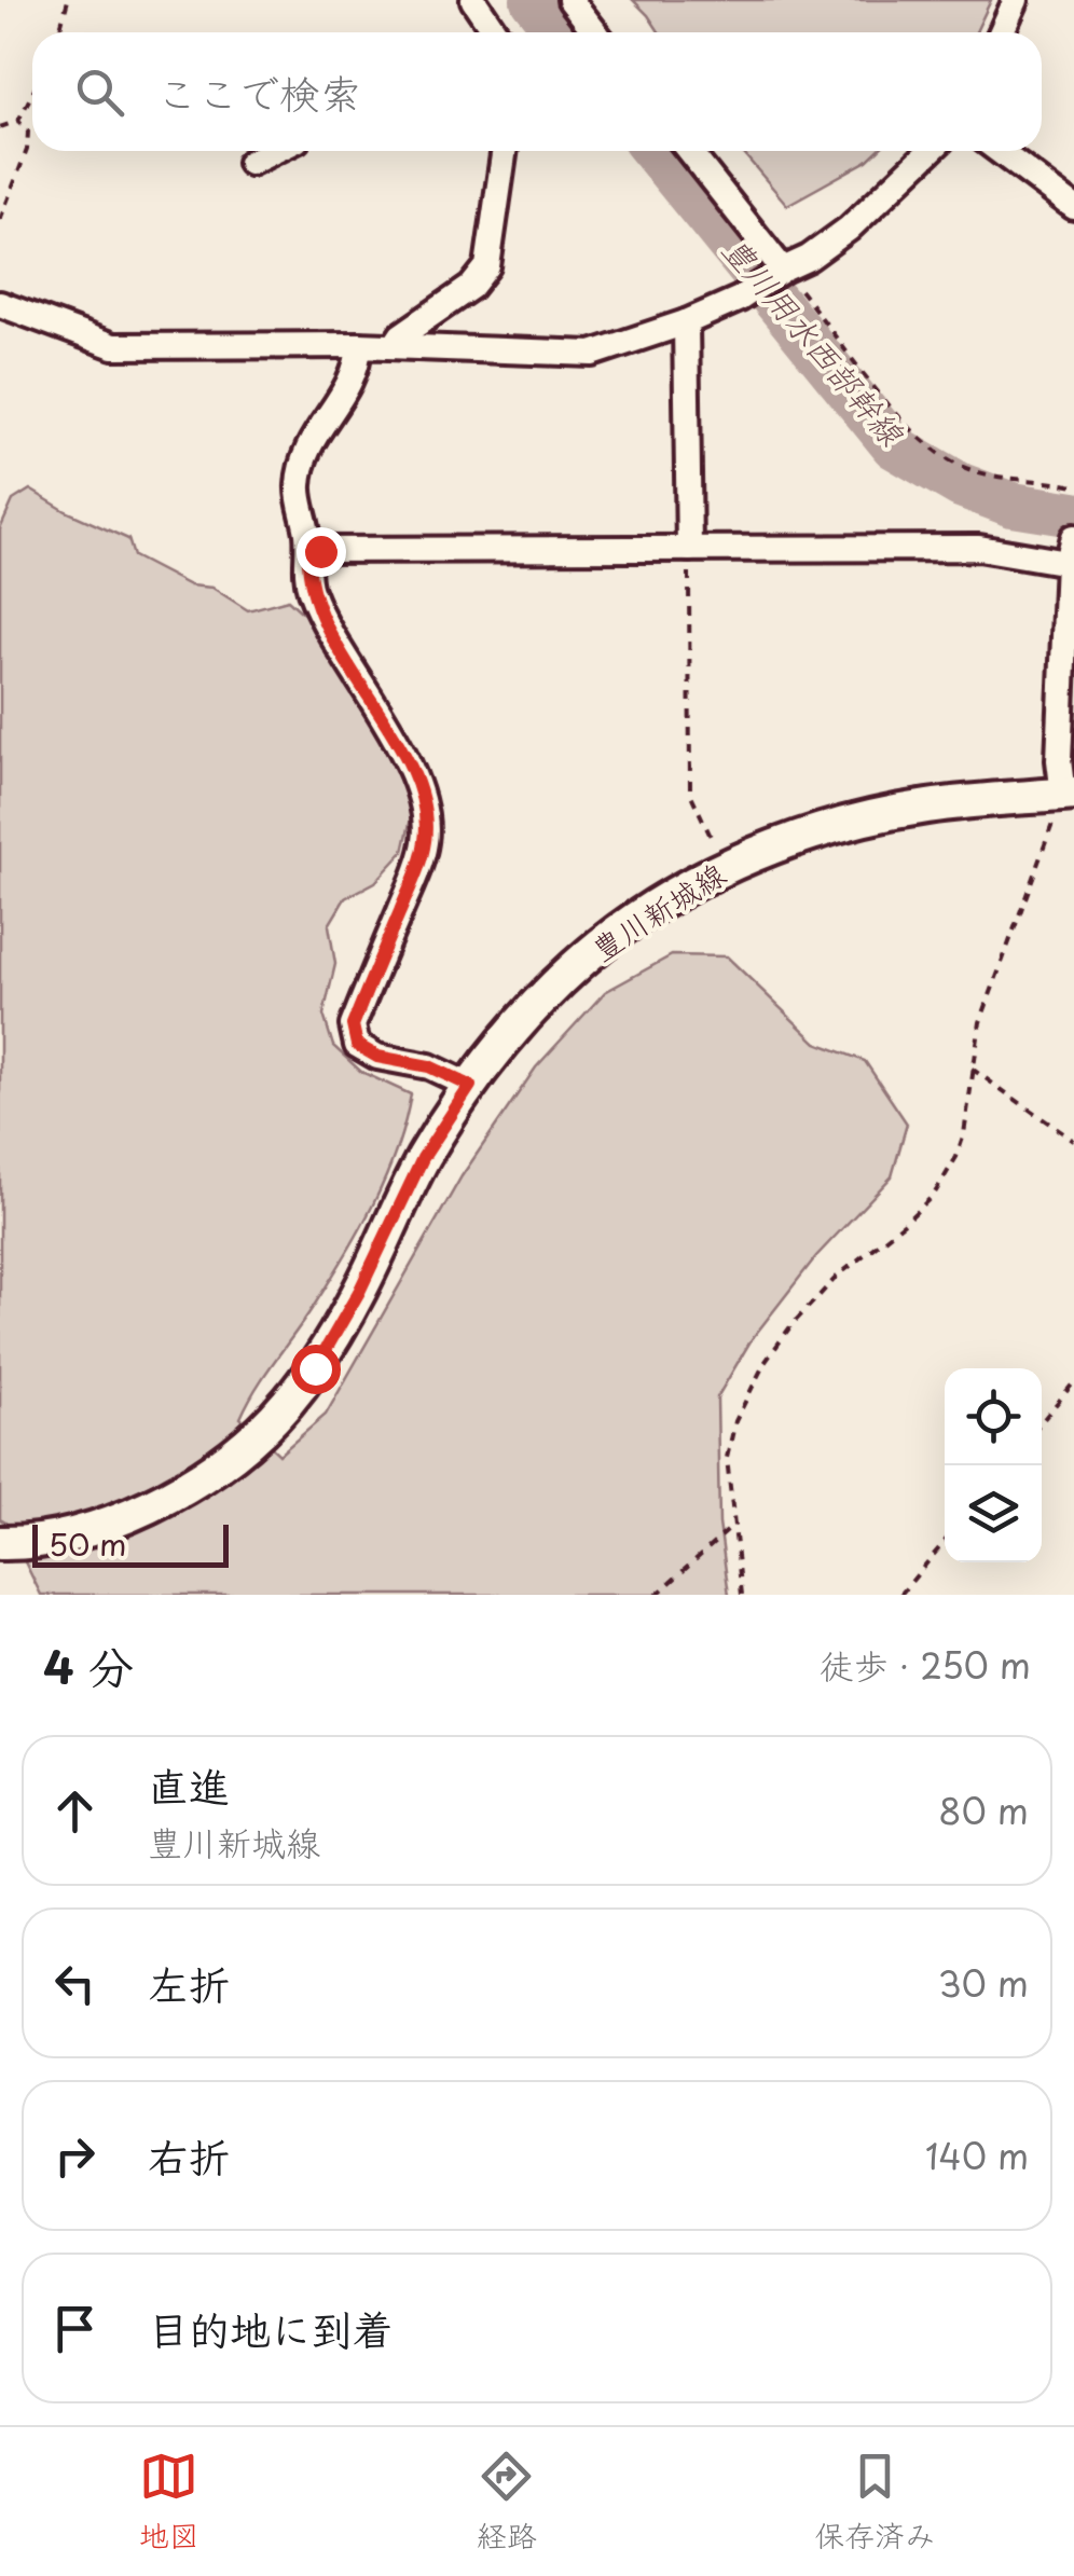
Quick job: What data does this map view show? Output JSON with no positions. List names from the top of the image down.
{
  "streets": {
    "main road": ["豊川新城線"]
  },
  "water": ["豊川用水西部幹線"],
  "scale_bar": "50 m",
  "page": {
    "search": "ここで検索",
    "scale": "50 m",
    "heading": ["4 分", "徒歩 · 250 m"],
    "list": [
      ["直進", "豊川新城線", "80 m"],
      ["左折", "30 m"],
      ["右折", "140 m"],
      "目的地に到着"
    ],
    "nav": ["地図", "経路", "保存済み"]
  }
}
